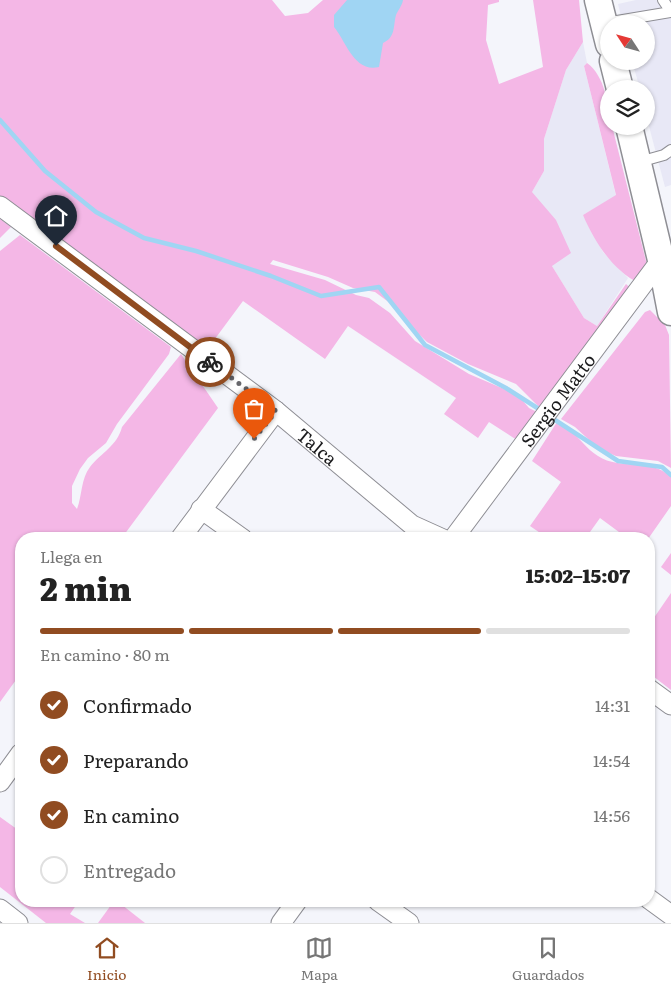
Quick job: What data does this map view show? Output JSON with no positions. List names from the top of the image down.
{
  "streets": {
    "street": ["Sergio Matto", "Talca"]
  },
  "north": "top left",
  "page": {
    "heading": ["2 min", "Llega en", "15:02–15:07"],
    "bar": "En camino · 80 m",
    "list": [
      ["Confirmado", "14:31"],
      ["Preparando", "14:54"],
      ["En camino", "14:56"],
      "Entregado"
    ],
    "tabs": ["Inicio", "Mapa", "Guardados"]
  }
}
